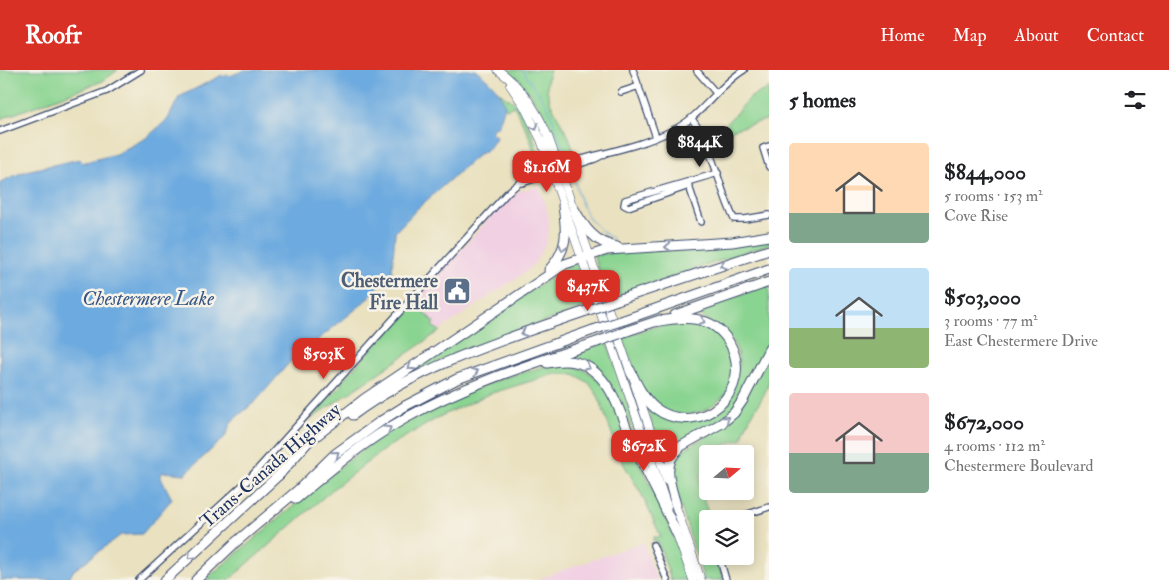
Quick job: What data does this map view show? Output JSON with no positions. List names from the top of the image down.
{
  "streets": {
    "highway": ["Trans-Canada Highway"]
  },
  "water": ["Chestermere Lake"],
  "places": {
    "public building": ["Chestermere Fire Hall"]
  },
  "north": "right",
  "page": {
    "header": "Roofr",
    "nav": [
      "Home",
      "Map",
      "About",
      "Contact"
    ],
    "heading": "5 homes",
    "price": [
      "$844K",
      "$1.16M",
      "$437K",
      "$503K",
      "$672K"
    ],
    "list": [
      {
        "name": "$844,000",
        "note": "5 rooms · 153 m² · Cove Rise"
      },
      {
        "name": "$503,000",
        "note": "3 rooms · 77 m² · East Chestermere Drive"
      },
      {
        "name": "$672,000",
        "note": "4 rooms · 112 m² · Chestermere Boulevard"
      }
    ]
  }
}
